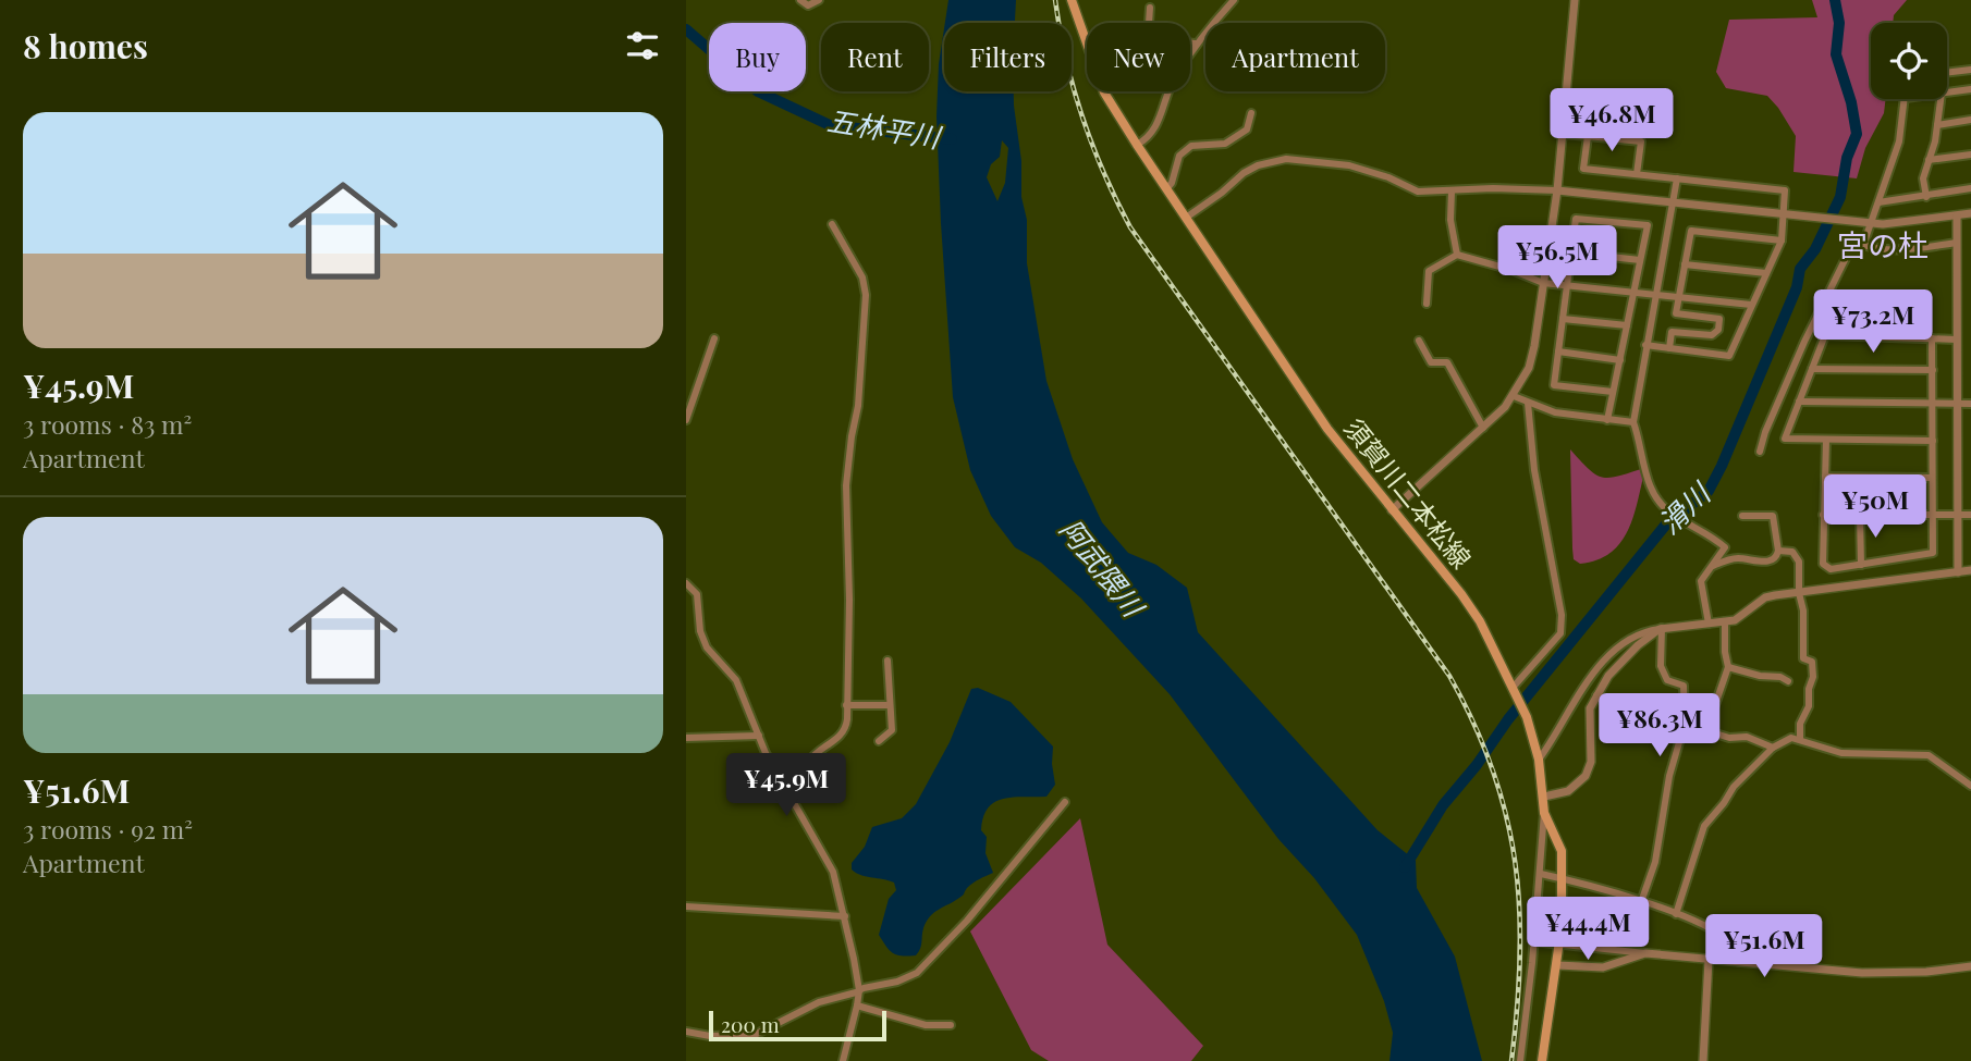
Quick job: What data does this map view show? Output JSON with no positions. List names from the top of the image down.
{
  "streets": {
    "main road": ["須賀川二本松線"]
  },
  "districts": ["宮の杜"],
  "water": ["五林平川", "滑川", "阿武隈川"],
  "scale_bar": "200 m",
  "page": {
    "heading": "8 homes",
    "chip": [
      "Buy",
      "Rent",
      "Filters",
      "New",
      "Apartment"
    ],
    "price": [
      "¥46.8M",
      "¥56.5M",
      "¥73.2M",
      "¥50M",
      "¥86.3M",
      "¥45.9M",
      "¥44.4M",
      "¥51.6M"
    ],
    "list": [
      {
        "name": "¥45.9M",
        "note": "3 rooms · 83 m² · Apartment"
      },
      {
        "name": "¥51.6M",
        "note": "3 rooms · 92 m² · Apartment"
      }
    ],
    "scale": "200 m"
  }
}
